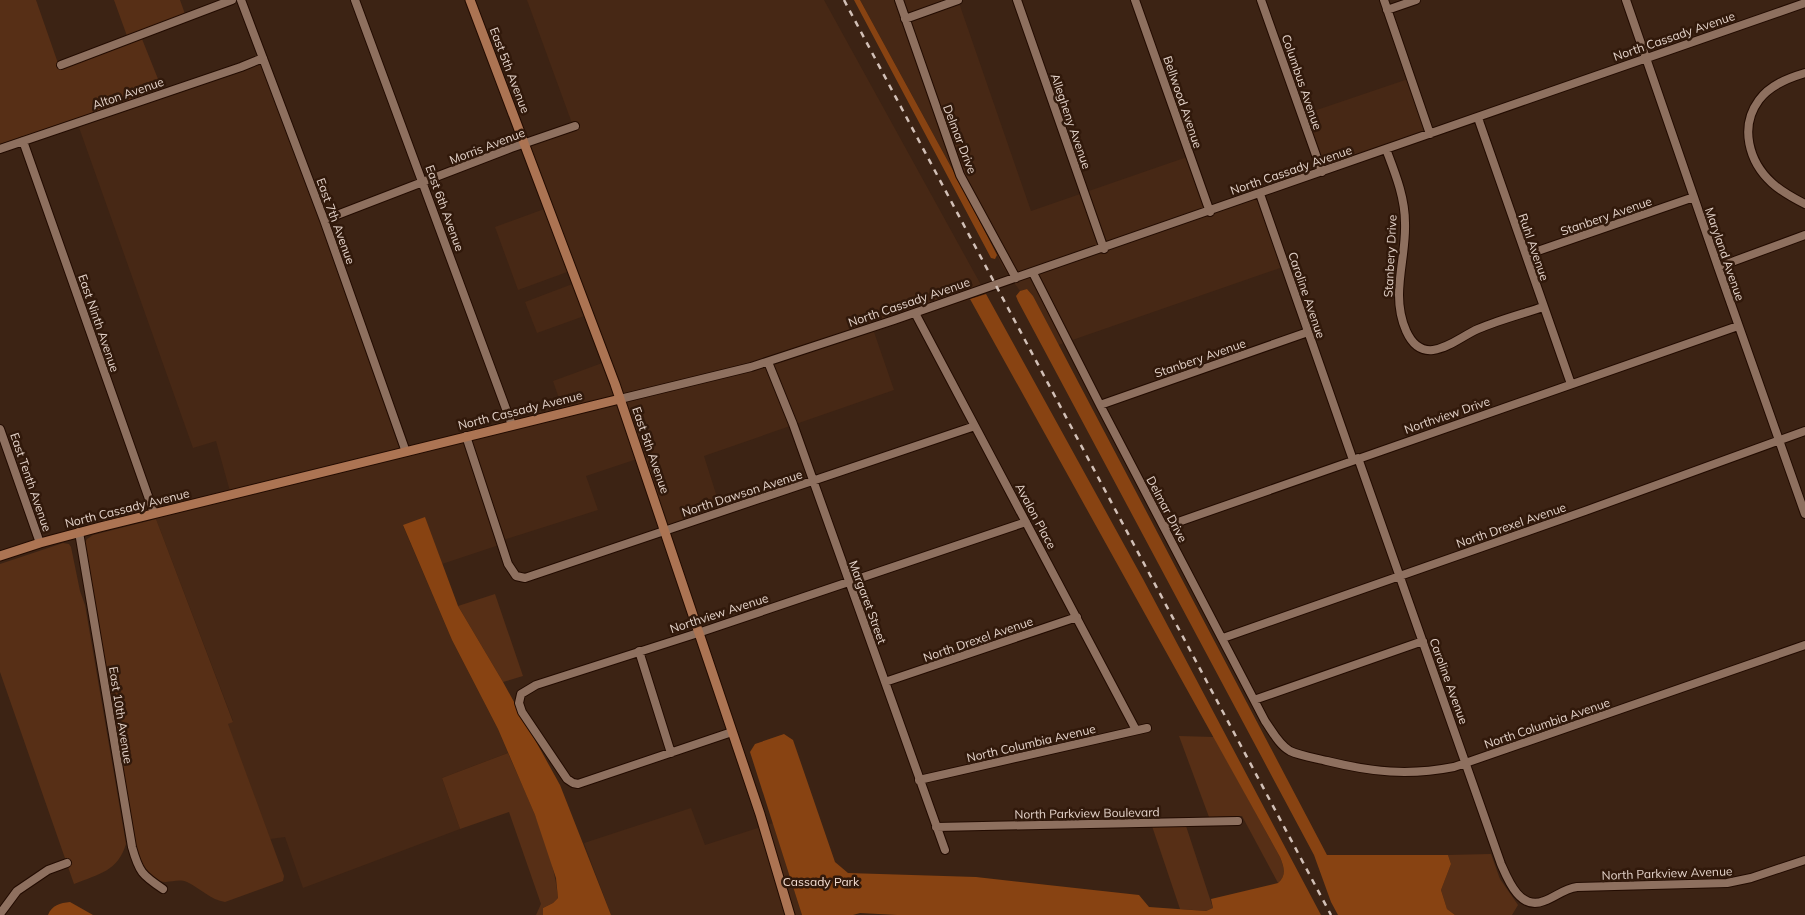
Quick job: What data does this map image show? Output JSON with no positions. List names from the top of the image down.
{
  "streets": {
    "main road": ["North Cassady Avenue", "East 5th Avenue"],
    "street": [
      "Columbus Avenue",
      "Alton Avenue",
      "Bellwood Avenue",
      "Allegheny Avenue",
      "Delmar Drive",
      "Morris Avenue",
      "East 6th Avenue",
      "Stanbery Avenue",
      "East 7th Avenue",
      "Ruhl Avenue",
      "Maryland Avenue",
      "Stanbery Drive",
      "Caroline Avenue",
      "East Ninth Avenue",
      "Northview Drive",
      "East Tenth Avenue",
      "North Dawson Avenue",
      "Avalon Place",
      "North Drexel Avenue",
      "Margaret Street",
      "Northview Avenue",
      "East 10th Avenue",
      "North Columbia Avenue",
      "North Parkview Boulevard",
      "North Parkview Avenue"
    ]
  },
  "crossings": [
    ["North Cassady Avenue", "East 5th Avenue"],
    ["North Cassady Avenue", "Columbus Avenue"],
    ["North Cassady Avenue", "Bellwood Avenue"],
    ["North Cassady Avenue", "Allegheny Avenue"],
    ["North Cassady Avenue", "Delmar Drive"],
    ["North Cassady Avenue", "East 6th Avenue"],
    ["North Cassady Avenue", "East 7th Avenue"],
    ["North Cassady Avenue", "Ruhl Avenue"],
    ["North Cassady Avenue", "Maryland Avenue"],
    ["North Cassady Avenue", "Stanbery Drive"],
    ["North Cassady Avenue", "Caroline Avenue"],
    ["North Cassady Avenue", "East Ninth Avenue"],
    ["North Cassady Avenue", "East Tenth Avenue"],
    ["North Cassady Avenue", "North Dawson Avenue"],
    ["North Cassady Avenue", "Avalon Place"],
    ["North Cassady Avenue", "Margaret Street"],
    ["North Cassady Avenue", "East 10th Avenue"],
    ["East 5th Avenue", "Morris Avenue"],
    ["East 5th Avenue", "North Dawson Avenue"],
    ["East 5th Avenue", "Northview Avenue"],
    ["Alton Avenue", "East 7th Avenue"],
    ["Alton Avenue", "East Ninth Avenue"],
    ["Delmar Drive", "Stanbery Avenue"],
    ["Delmar Drive", "Northview Drive"],
    ["Delmar Drive", "North Drexel Avenue"],
    ["Delmar Drive", "North Columbia Avenue"],
    ["Morris Avenue", "East 6th Avenue"],
    ["Morris Avenue", "East 7th Avenue"],
    ["Stanbery Avenue", "Ruhl Avenue"],
    ["Stanbery Avenue", "Maryland Avenue"],
    ["Stanbery Avenue", "Caroline Avenue"],
    ["Ruhl Avenue", "Stanbery Drive"],
    ["Ruhl Avenue", "Northview Drive"],
    ["Maryland Avenue", "Northview Drive"],
    ["Maryland Avenue", "North Drexel Avenue"],
    ["Caroline Avenue", "Northview Drive"],
    ["Caroline Avenue", "North Drexel Avenue"],
    ["Caroline Avenue", "North Columbia Avenue"],
    ["Caroline Avenue", "North Parkview Avenue"],
    ["North Dawson Avenue", "Avalon Place"],
    ["North Dawson Avenue", "Margaret Street"],
    ["Avalon Place", "North Drexel Avenue"],
    ["Avalon Place", "Northview Avenue"],
    ["Avalon Place", "North Columbia Avenue"],
    ["North Drexel Avenue", "Margaret Street"],
    ["Margaret Street", "Northview Avenue"],
    ["Margaret Street", "North Columbia Avenue"],
    ["Margaret Street", "North Parkview Boulevard"]
  ],
  "parks": ["Cassady Park"]
}
